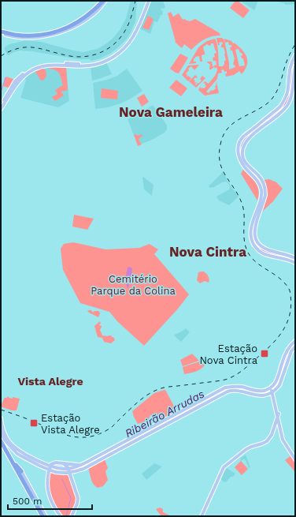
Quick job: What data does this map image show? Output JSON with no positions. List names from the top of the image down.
{
  "districts": ["Nova Gameleira", "Nova Cintra", "Vista Alegre"],
  "water": ["Ribeirão Arrudas"],
  "parks": ["Cemitério Parque da Colina"],
  "places": {
    "transit": ["Estação Nova Cintra", "Estação Vista Alegre"]
  },
  "scale_bar": "500 m"
}
